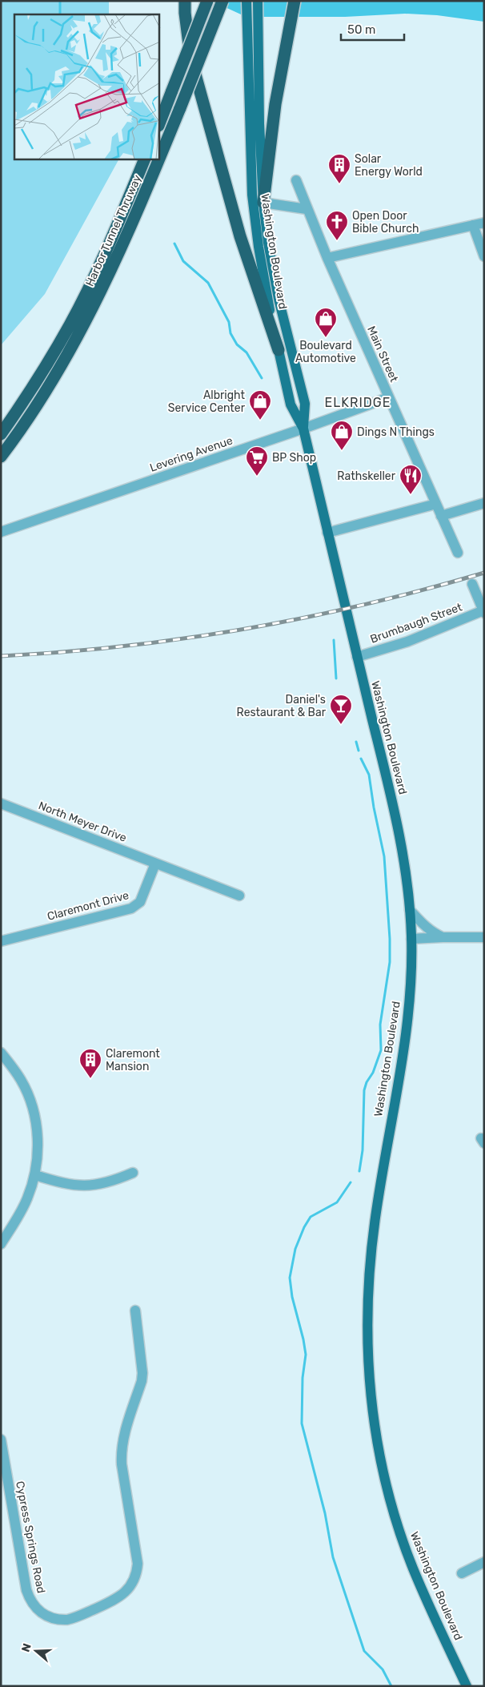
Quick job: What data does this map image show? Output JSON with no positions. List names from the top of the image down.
{
  "streets": {
    "highway": ["Harbor Tunnel Thruway"],
    "main road": ["Washington Boulevard"],
    "street": [
      "Main Street",
      "Levering Avenue",
      "Brumbaugh Street",
      "North Meyer Drive",
      "Claremont Drive",
      "Cypress Springs Road"
    ]
  },
  "crossings": [
    ["Washington Boulevard", "Levering Avenue"],
    ["Washington Boulevard", "Brumbaugh Street"],
    ["Main Street", "Levering Avenue"],
    ["North Meyer Drive", "Claremont Drive"]
  ],
  "districts": ["ELKRIDGE"],
  "places": {
    "building": ["Solar Energy World", "Claremont Mansion"],
    "church": ["Open Door Bible Church"],
    "shop": ["Boulevard Automotive", "Albright Service Center", "Dings N Things"],
    "supermarket": ["BP Shop"],
    "restaurant": ["Rathskeller"],
    "bar": ["Daniel's Restaurant & Bar"]
  },
  "scale_bar": "50 m",
  "north": "left"
}
